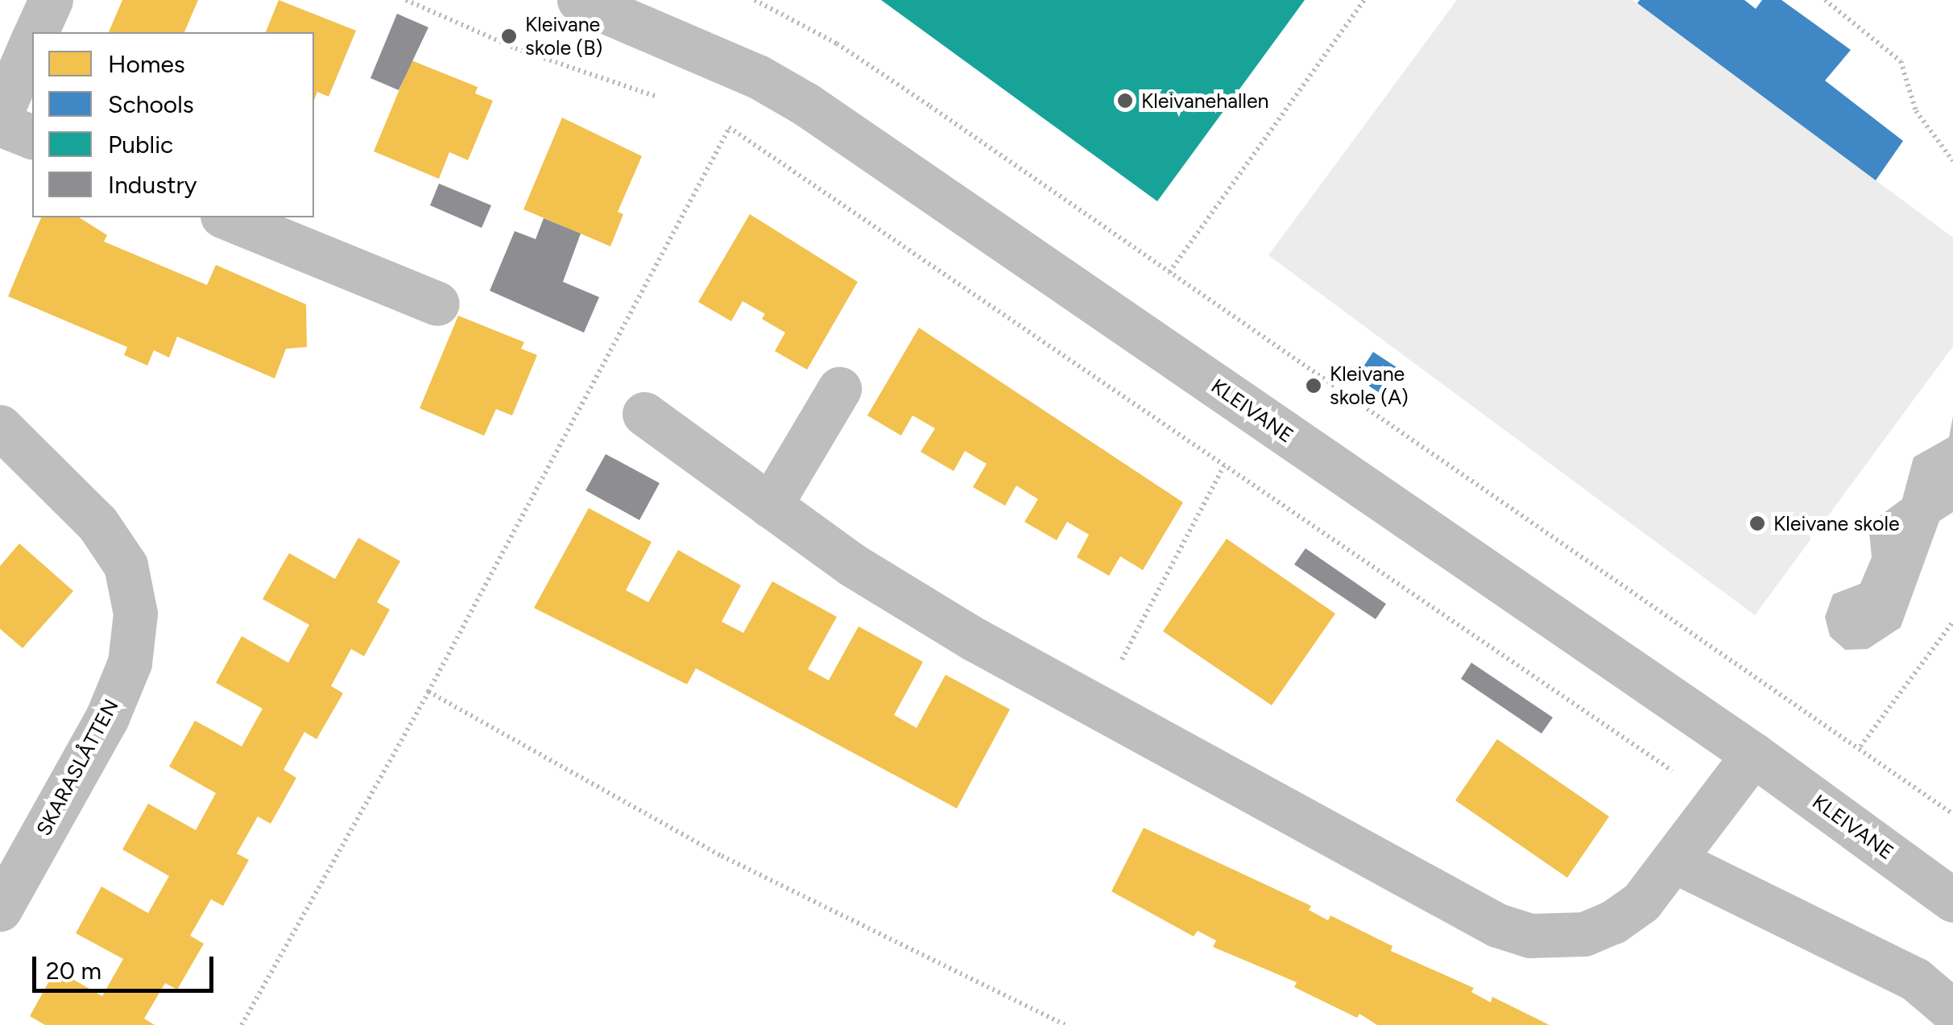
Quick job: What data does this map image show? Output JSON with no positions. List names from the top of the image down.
{
  "streets": {
    "street": ["KLEIVANE", "SKARASLÅTTEN"]
  },
  "places": [
    "Kleivane skole (B)",
    "Kleivanehallen",
    "Kleivane skole (A)",
    "Kleivane skole"
  ],
  "legend": [
    "Homes",
    "Schools",
    "Public",
    "Industry"
  ],
  "scale_bar": "20 m"
}
